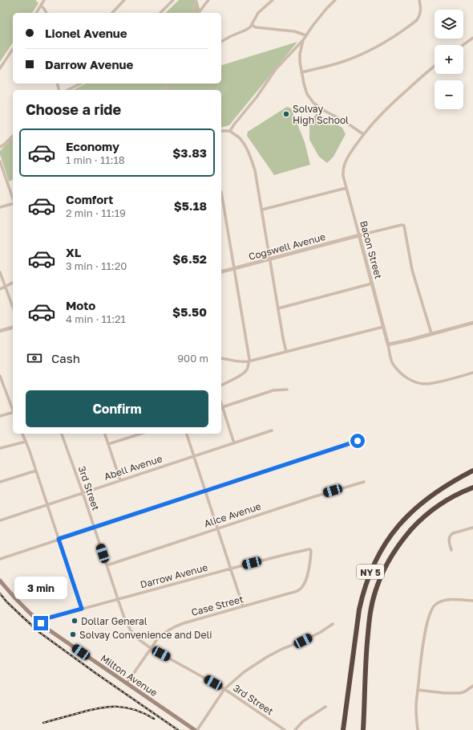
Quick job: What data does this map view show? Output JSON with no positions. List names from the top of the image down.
{
  "streets": {
    "highway": ["NY 5"],
    "main road": ["Milton Avenue"],
    "street": [
      "Cogswell Avenue",
      "Bacon Street",
      "Abell Avenue",
      "3rd Street",
      "Alice Avenue",
      "Darrow Avenue",
      "Case Street"
    ]
  },
  "crossings": [
    ["Cogswell Avenue", "Bacon Street"],
    ["Abell Avenue", "3rd Street"],
    ["3rd Street", "Alice Avenue"],
    ["3rd Street", "Darrow Avenue"],
    ["3rd Street", "Case Street"],
    ["Darrow Avenue", "Case Street"],
    ["Darrow Avenue", "Milton Avenue"],
    ["Case Street", "Milton Avenue"]
  ],
  "places": ["Solvay High School", "Dollar General", "Solvay Convenience and Deli"],
  "page": {
    "map_buttons": ["+", "−"],
    "banner": ["Lionel Avenue", "Darrow Avenue"],
    "heading": "Choose a ride",
    "list": [
      {
        "name": "Economy",
        "note": "1 min · 11:18",
        "value": "$3.83"
      },
      {
        "name": "Comfort",
        "note": "2 min · 11:19",
        "value": "$5.18"
      },
      {
        "name": "XL",
        "note": "3 min · 11:20",
        "value": "$6.52"
      },
      {
        "name": "Moto",
        "note": "4 min · 11:21",
        "value": "$5.50"
      }
    ],
    "pay": ["Cash", "900 m"],
    "buttons": "Confirm",
    "bubble": "3 min"
  }
}
